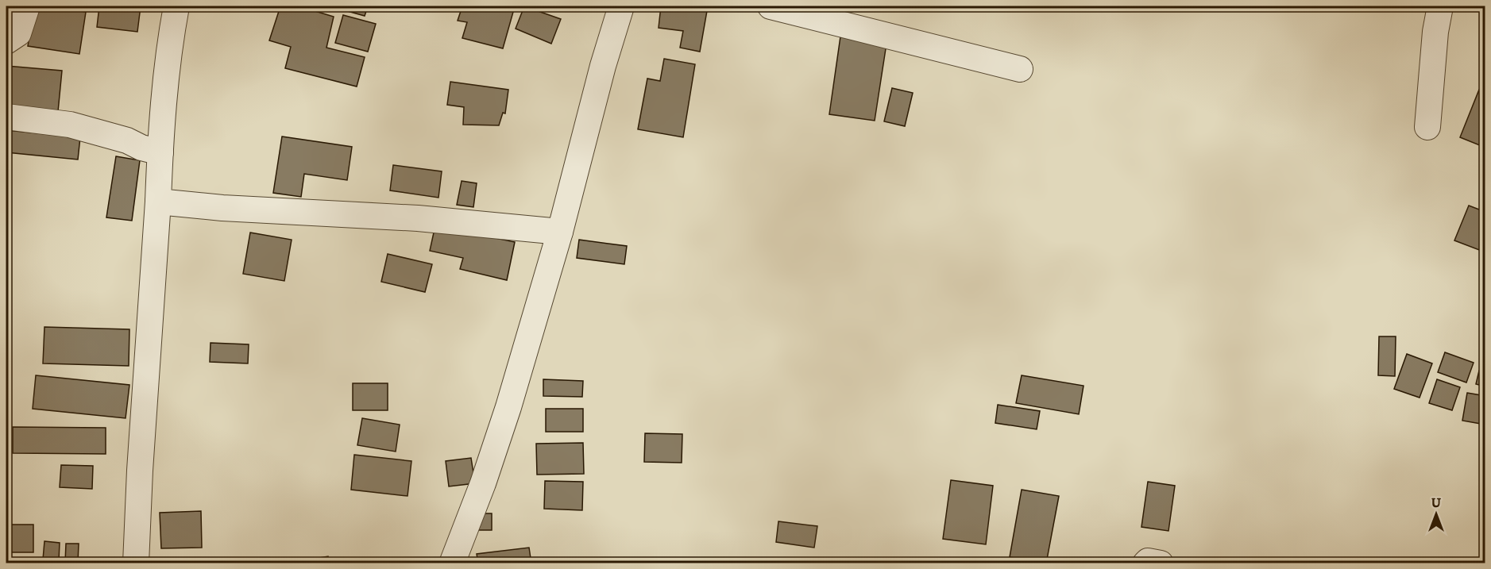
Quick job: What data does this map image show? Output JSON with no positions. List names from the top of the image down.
{
  "north": "top"
}
